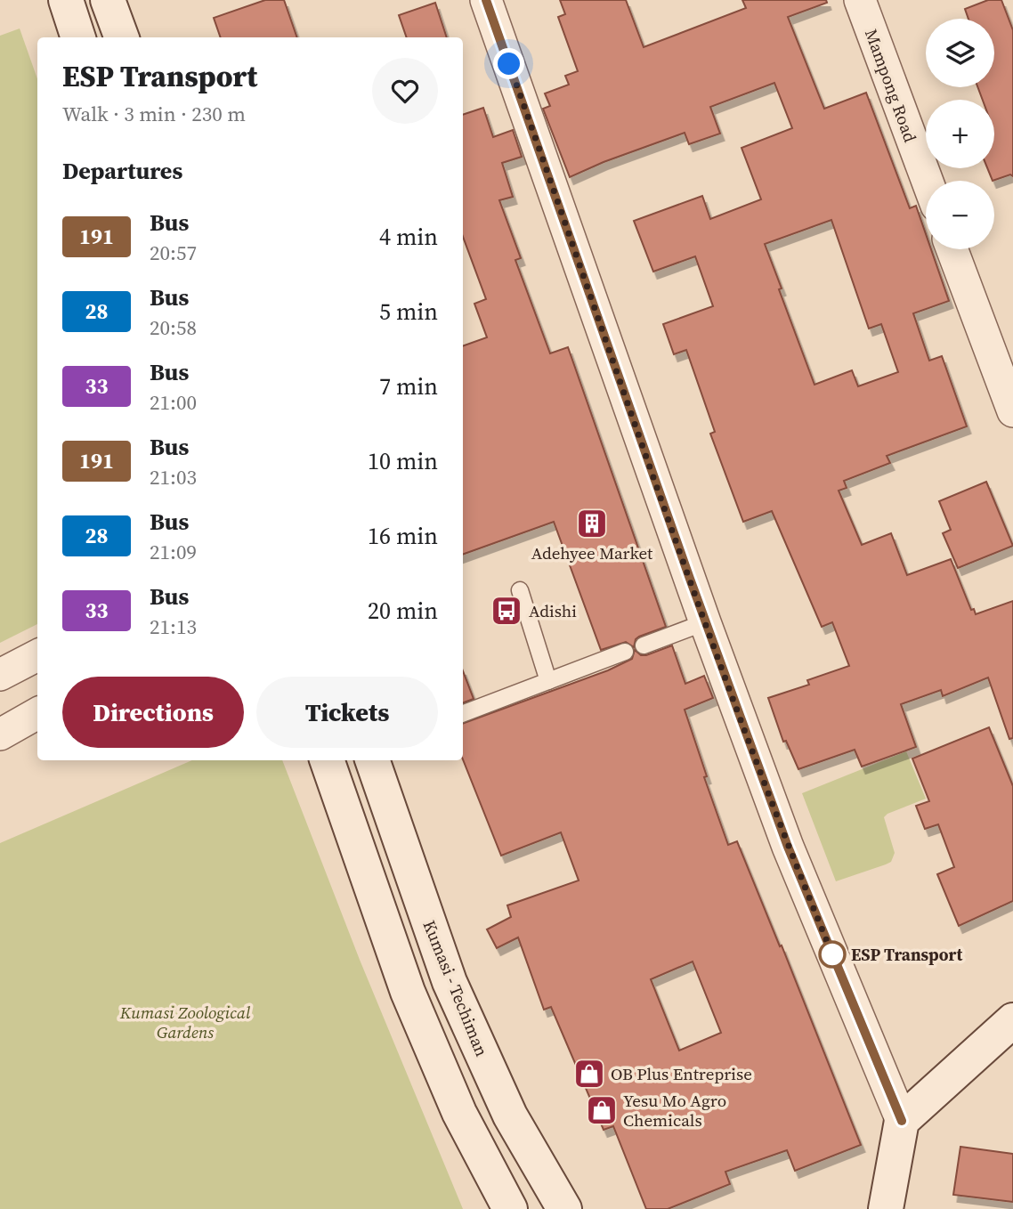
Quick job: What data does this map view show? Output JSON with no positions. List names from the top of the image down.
{
  "streets": {
    "main road": ["Kumasi - Techiman"],
    "street": ["Mampong Road"]
  },
  "parks": ["Kumasi Zoological Gardens"],
  "places": {
    "building": ["Adehyee Market"],
    "bus stop": ["Adishi"],
    "other": ["ESP Transport"],
    "shop": ["OB Plus Entreprise", "Yesu Mo Agro Chemicals"]
  },
  "lines": ["bus line 191"],
  "page": {
    "map_buttons": ["+", "−"],
    "heading": [
      ["ESP Transport", "Walk · 3 min · 230 m"],
      "Departures"
    ],
    "list": [
      {
        "mark": "191",
        "name": "Bus",
        "note": "20:57",
        "value": "4 min"
      },
      {
        "mark": "28",
        "name": "Bus",
        "note": "20:58",
        "value": "5 min"
      },
      {
        "mark": "33",
        "name": "Bus",
        "note": "21:00",
        "value": "7 min"
      },
      {
        "mark": "191",
        "name": "Bus",
        "note": "21:03",
        "value": "10 min"
      },
      {
        "mark": "28",
        "name": "Bus",
        "note": "21:09",
        "value": "16 min"
      },
      {
        "mark": "33",
        "name": "Bus",
        "note": "21:13",
        "value": "20 min"
      }
    ],
    "buttons": ["Directions", "Tickets"]
  }
}
